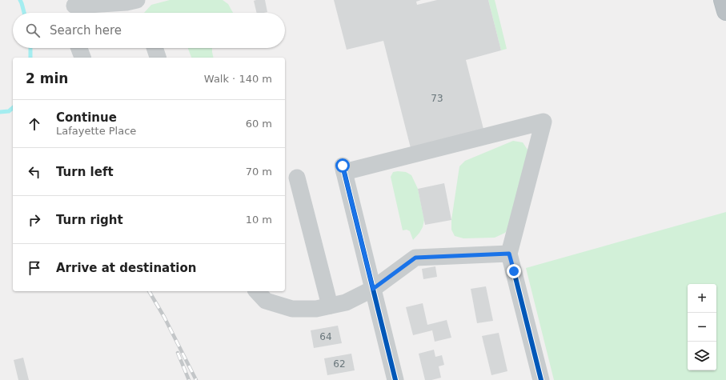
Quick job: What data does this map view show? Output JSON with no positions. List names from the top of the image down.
{
  "house_numbers": ["73", "64", "62"],
  "page": {
    "search": "Search here",
    "heading": ["2 min", "Walk · 140 m"],
    "list": [
      ["Continue", "Lafayette Place", "60 m"],
      ["Turn left", "70 m"],
      ["Turn right", "10 m"],
      "Arrive at destination"
    ],
    "map_buttons": ["+", "−"]
  }
}
